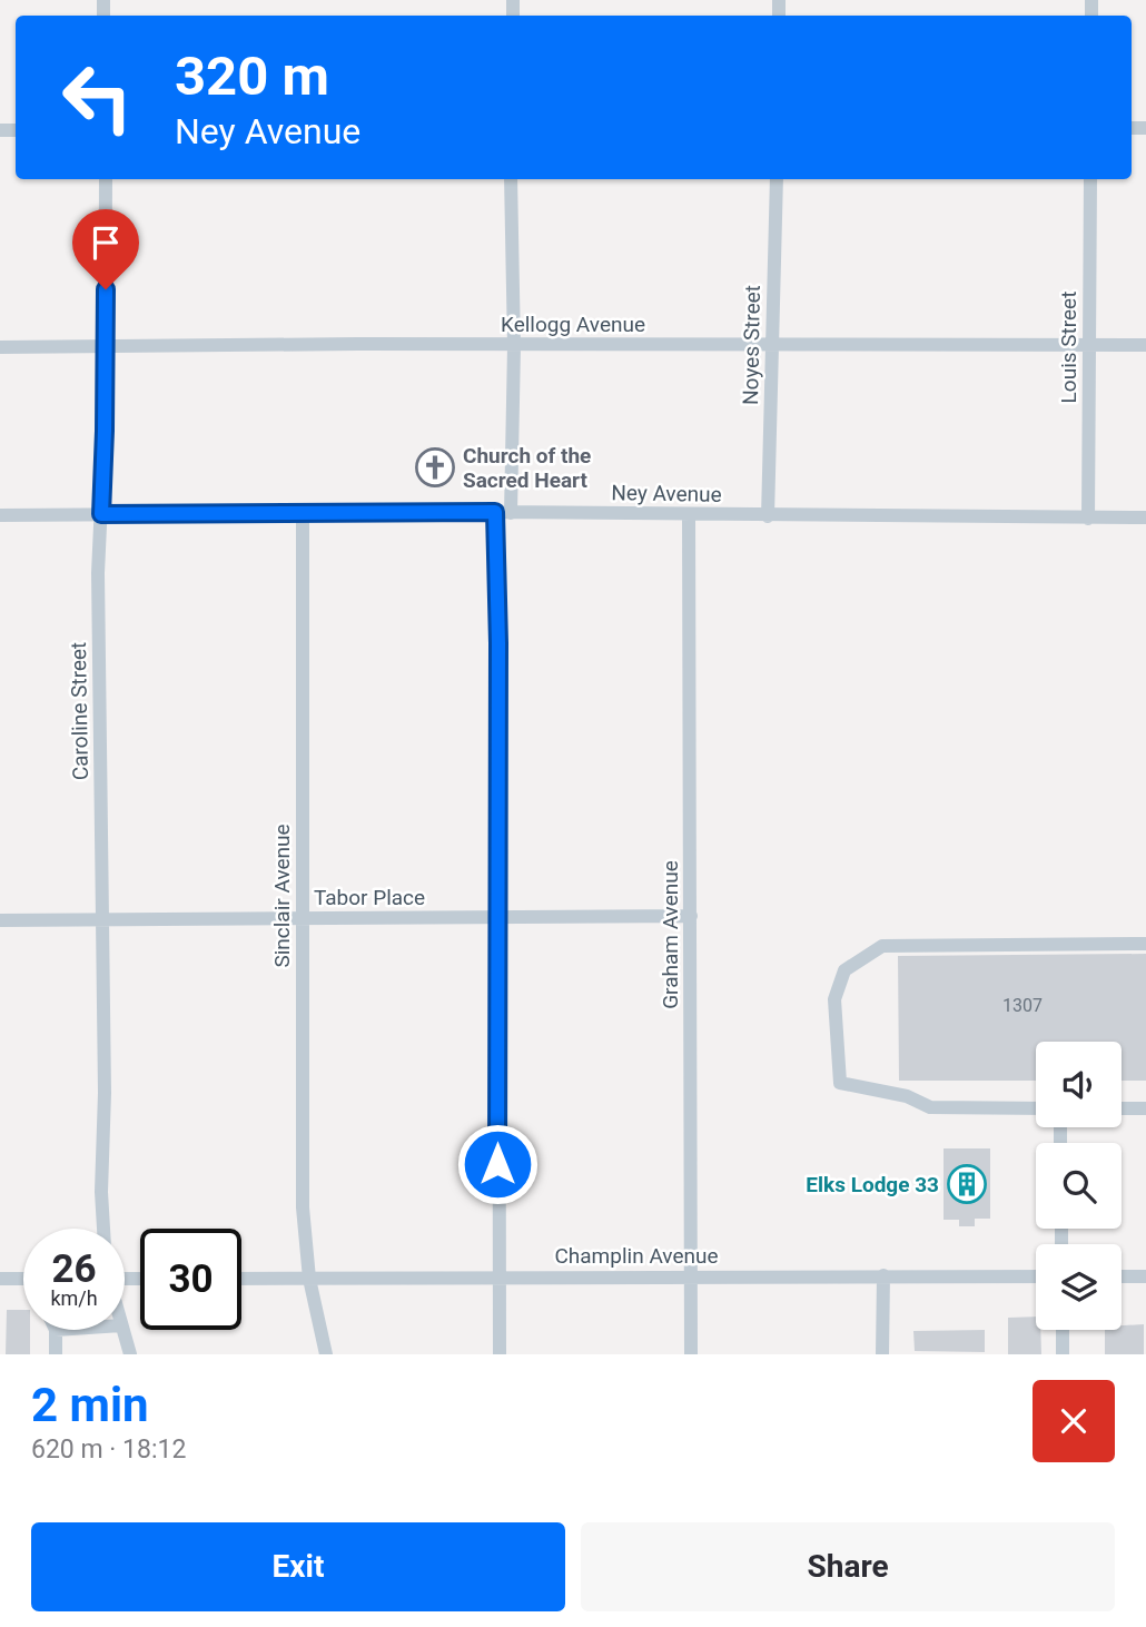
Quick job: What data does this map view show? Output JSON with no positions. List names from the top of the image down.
{
  "streets": {
    "street": [
      "Kellogg Avenue",
      "Noyes Street",
      "Louis Street",
      "Ney Avenue",
      "Caroline Street",
      "Sinclair Avenue",
      "Tabor Place",
      "Graham Avenue",
      "Champlin Avenue"
    ]
  },
  "crossings": [
    ["Kellogg Avenue", "Noyes Street"],
    ["Kellogg Avenue", "Louis Street"],
    ["Kellogg Avenue", "Caroline Street"],
    ["Noyes Street", "Ney Avenue"],
    ["Louis Street", "Ney Avenue"],
    ["Ney Avenue", "Caroline Street"],
    ["Ney Avenue", "Sinclair Avenue"],
    ["Ney Avenue", "Graham Avenue"],
    ["Caroline Street", "Tabor Place"],
    ["Sinclair Avenue", "Tabor Place"],
    ["Sinclair Avenue", "Champlin Avenue"],
    ["Tabor Place", "Graham Avenue"],
    ["Graham Avenue", "Champlin Avenue"]
  ],
  "places": {
    "church": ["Church of the Sacred Heart"],
    "building": ["Elks Lodge 33"]
  },
  "house_numbers": ["1307"],
  "page": {
    "turn": ["320 m", "Ney Avenue"],
    "speed": "26 km/h",
    "limit": "30",
    "heading": ["2 min", "620 m · 18:12"],
    "buttons": ["Exit", "Share"]
  }
}
